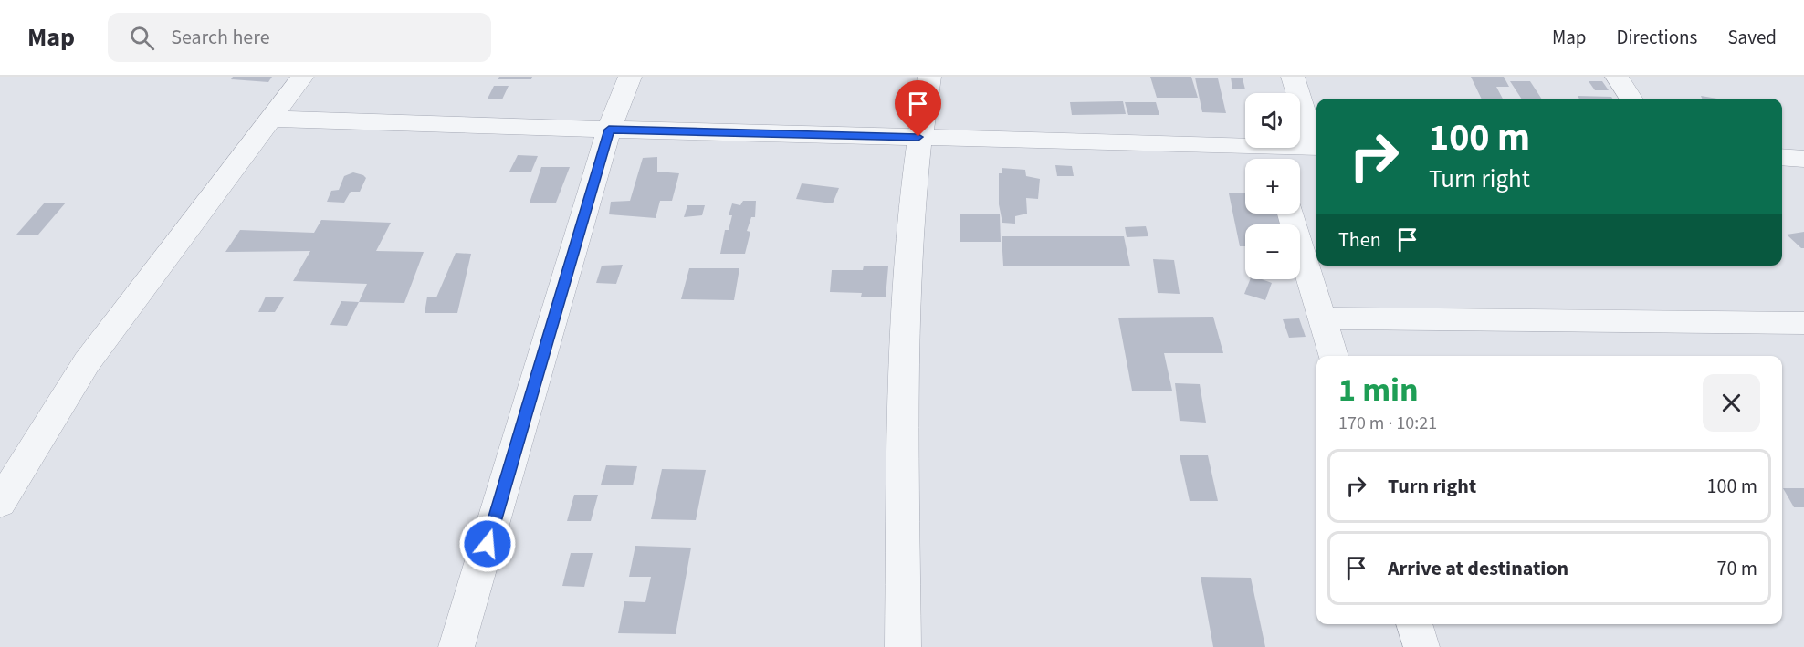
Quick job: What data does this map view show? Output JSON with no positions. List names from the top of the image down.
{
  "page": {
    "header": "Map",
    "search": "Search here",
    "nav": ["Map", "Directions", "Saved"],
    "map_buttons": ["+", "−"],
    "turn": ["100 m", "Turn right"],
    "then": "Then",
    "heading": ["1 min", "170 m · 10:21"],
    "list": [
      {
        "name": "Turn right",
        "value": "100 m"
      },
      {
        "name": "Arrive at destination",
        "value": "70 m"
      }
    ]
  }
}
